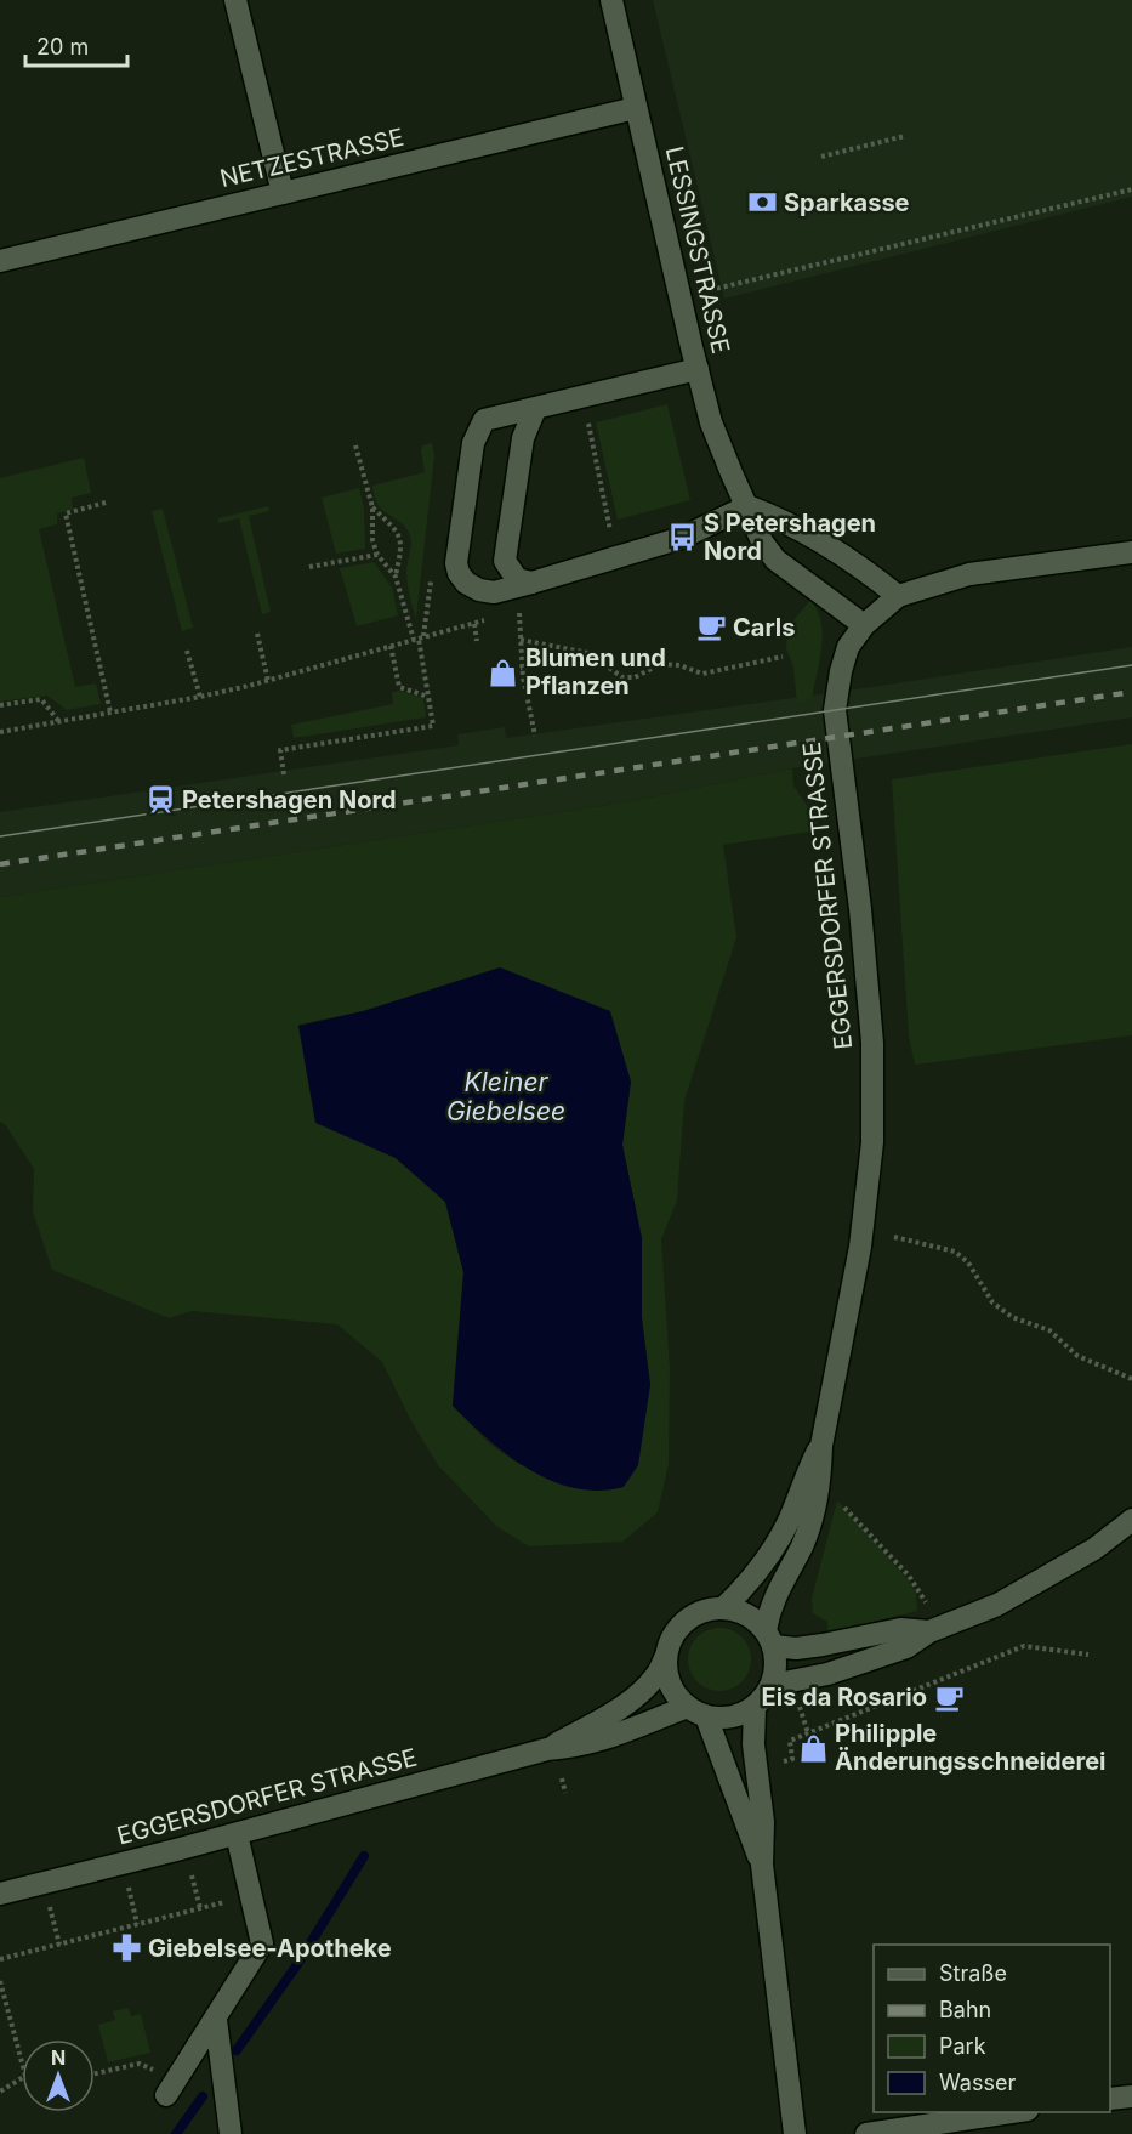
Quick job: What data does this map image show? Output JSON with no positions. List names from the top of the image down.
{
  "streets": {
    "street": ["NETZESTRASSE", "LESSINGSTRASSE", "EGGERSDORFER STRASSE"]
  },
  "crossings": [
    ["NETZESTRASSE", "LESSINGSTRASSE"],
    ["LESSINGSTRASSE", "EGGERSDORFER STRASSE"]
  ],
  "water": ["Kleiner Giebelsee"],
  "places": {
    "bank": ["Sparkasse"],
    "bus stop": ["S Petershagen Nord"],
    "cafe": ["Carls", "Eis da Rosario"],
    "shop": ["Blumen und Pflanzen", "Philipple Änderungsschneiderei"],
    "station": ["Petershagen Nord"],
    "pharmacy": ["Giebelsee-Apotheke"]
  },
  "legend": [
    "Straße",
    "Bahn",
    "Park",
    "Wasser"
  ],
  "scale_bar": "20 m",
  "north": "top"
}
